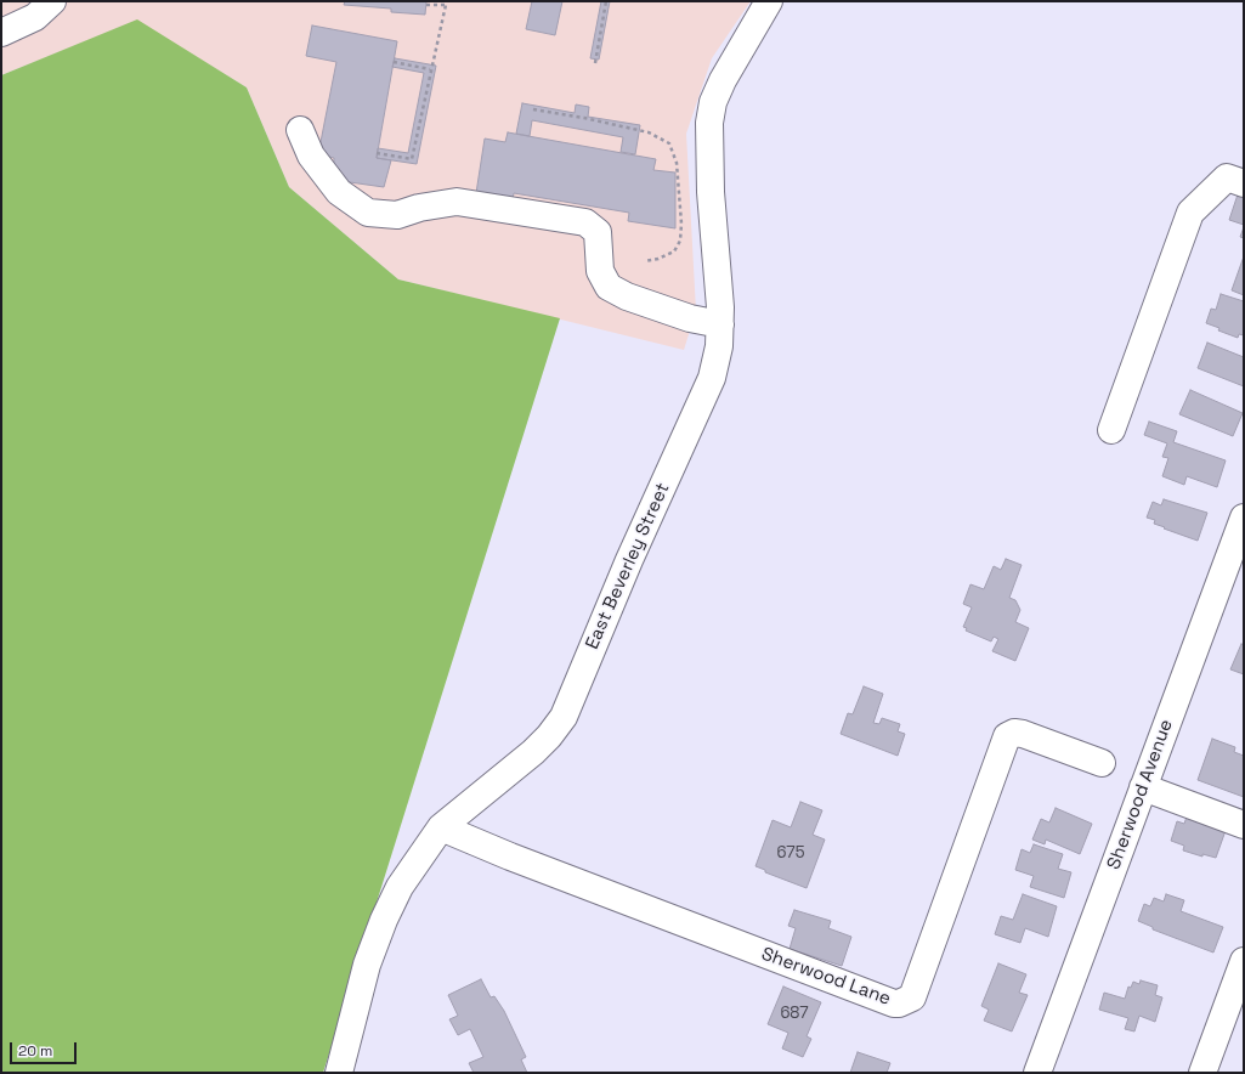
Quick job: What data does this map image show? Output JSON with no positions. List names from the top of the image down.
{
  "streets": {
    "street": ["East Beverley Street", "Sherwood Avenue", "Sherwood Lane"]
  },
  "crossings": [
    ["East Beverley Street", "Sherwood Lane"]
  ],
  "house_numbers": ["675", "687"],
  "scale_bar": "20 m"
}
